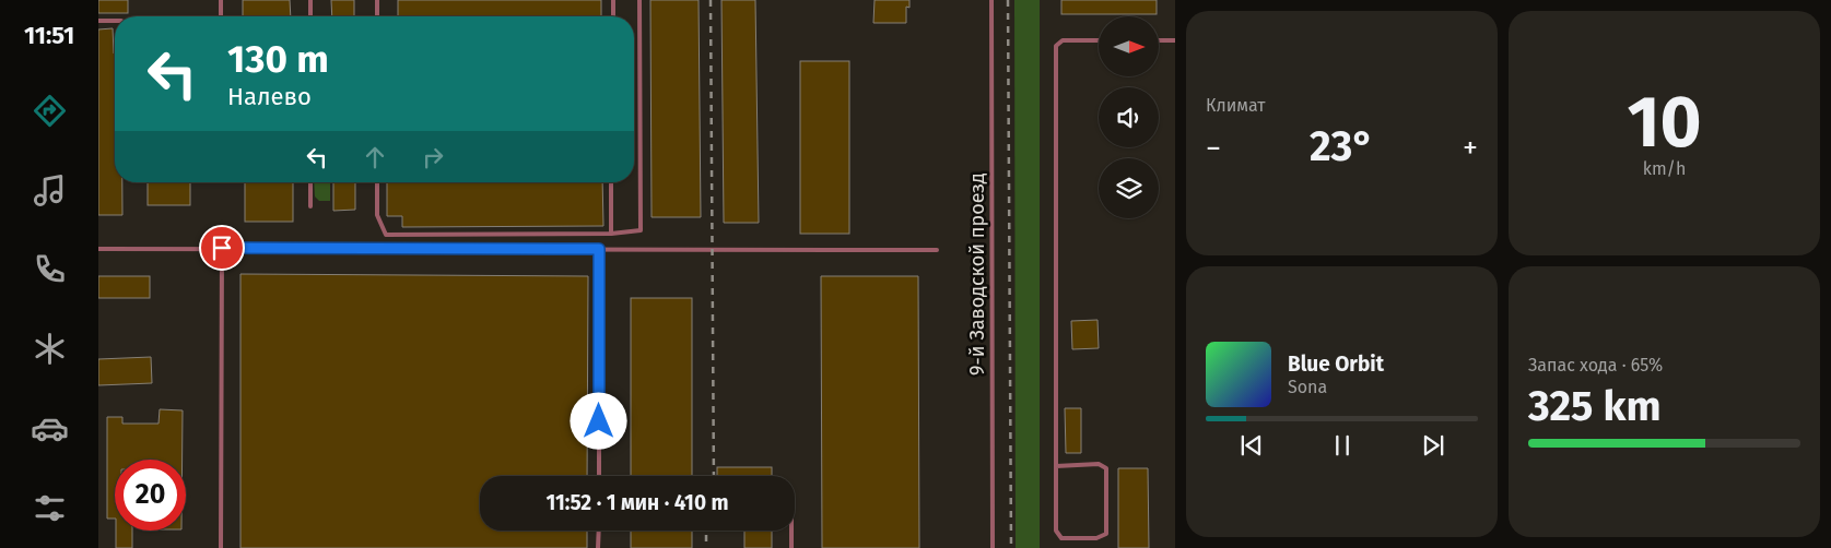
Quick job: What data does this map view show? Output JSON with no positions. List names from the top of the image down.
{
  "streets": {
    "lane": ["9-й Заводской проезд"]
  },
  "north": "right",
  "page": {
    "tabs": "11:51",
    "tile": [
      "Климат",
      ["10", "km/h"],
      ["Запас хода · 65%", "325 km"]
    ],
    "turn": ["130 m", "Налево"],
    "heat": ["−", "23°", "+"],
    "song": ["Blue Orbit", "Sona"],
    "limit": "20",
    "trip": "11:52 · 1 мин · 410 m"
  }
}
